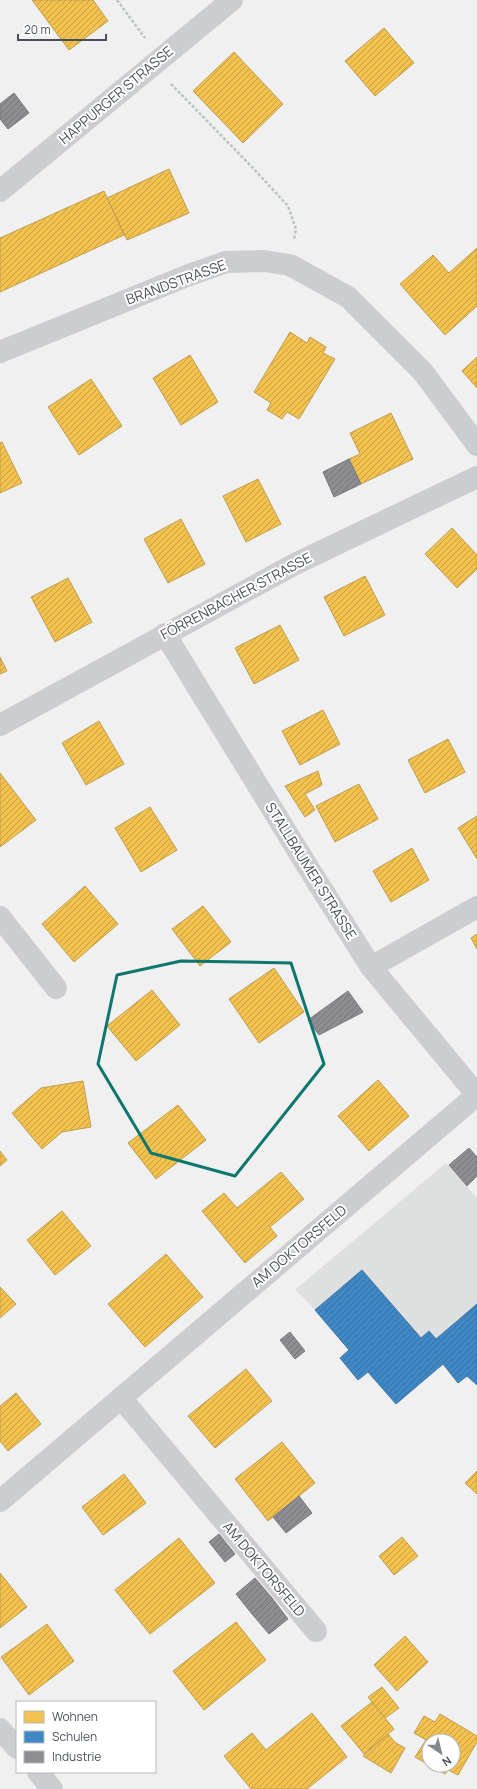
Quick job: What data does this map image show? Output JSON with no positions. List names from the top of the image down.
{
  "streets": {
    "street": [
      "HAPPURGER STRASSE",
      "BRANDSTRASSE",
      "FÖRRENBACHER STRASSE",
      "STALLBAUMER STRASSE",
      "AM DOKTORSFELD"
    ]
  },
  "crossings": [
    ["FÖRRENBACHER STRASSE", "STALLBAUMER STRASSE"],
    ["STALLBAUMER STRASSE", "AM DOKTORSFELD"]
  ],
  "legend": ["Wohnen", "Schulen", "Industrie"],
  "scale_bar": "20 m",
  "north": "bottom right"
}
